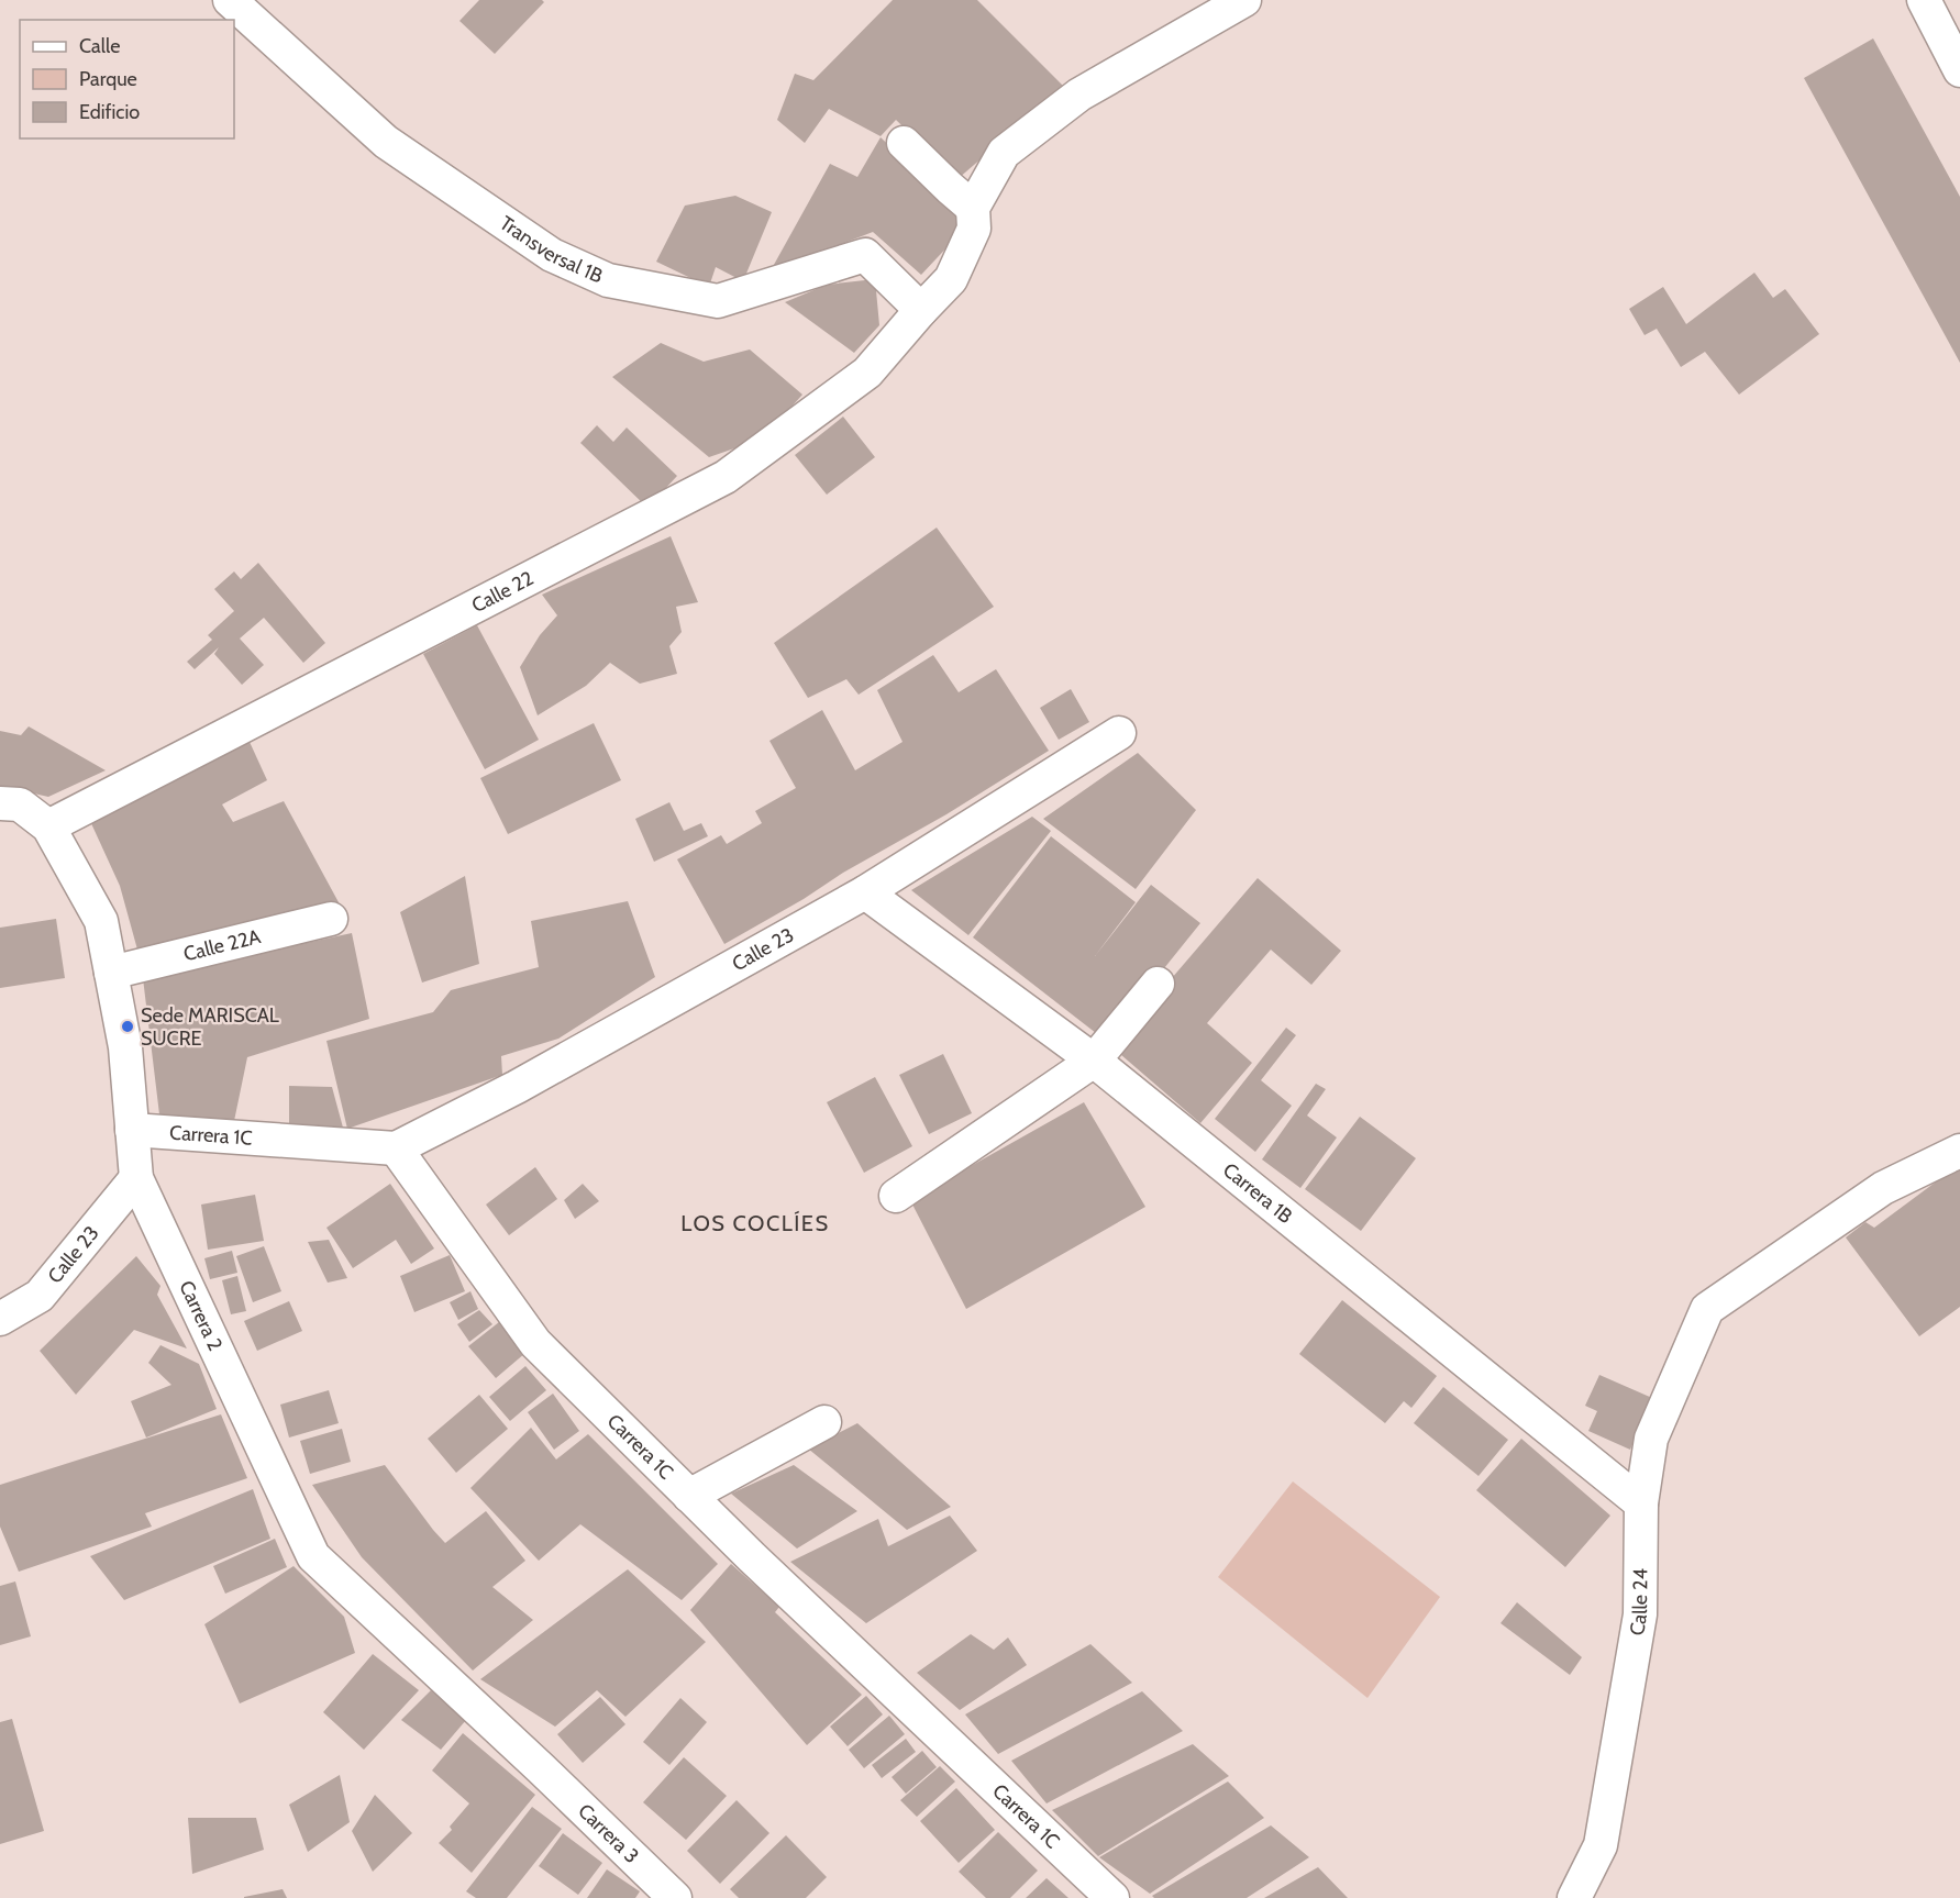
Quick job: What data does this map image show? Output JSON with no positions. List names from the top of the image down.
{
  "streets": {
    "street": [
      "Transversal 1B",
      "Calle 22",
      "Calle 22A",
      "Calle 23",
      "Carrera 1C",
      "Carrera 1B",
      "Carrera 2",
      "Calle 24",
      "Carrera 3"
    ]
  },
  "crossings": [
    ["Transversal 1B", "Calle 22"],
    ["Calle 22", "Carrera 2"],
    ["Calle 22A", "Carrera 2"],
    ["Calle 23", "Carrera 1C"],
    ["Calle 23", "Carrera 1B"],
    ["Calle 23", "Carrera 2"],
    ["Carrera 1C", "Carrera 2"],
    ["Carrera 1B", "Calle 24"],
    ["Carrera 2", "Carrera 3"]
  ],
  "districts": ["LOS COCLÍES"],
  "places": ["Sede MARISCAL SUCRE"],
  "legend": ["Calle", "Parque", "Edificio"]
}
